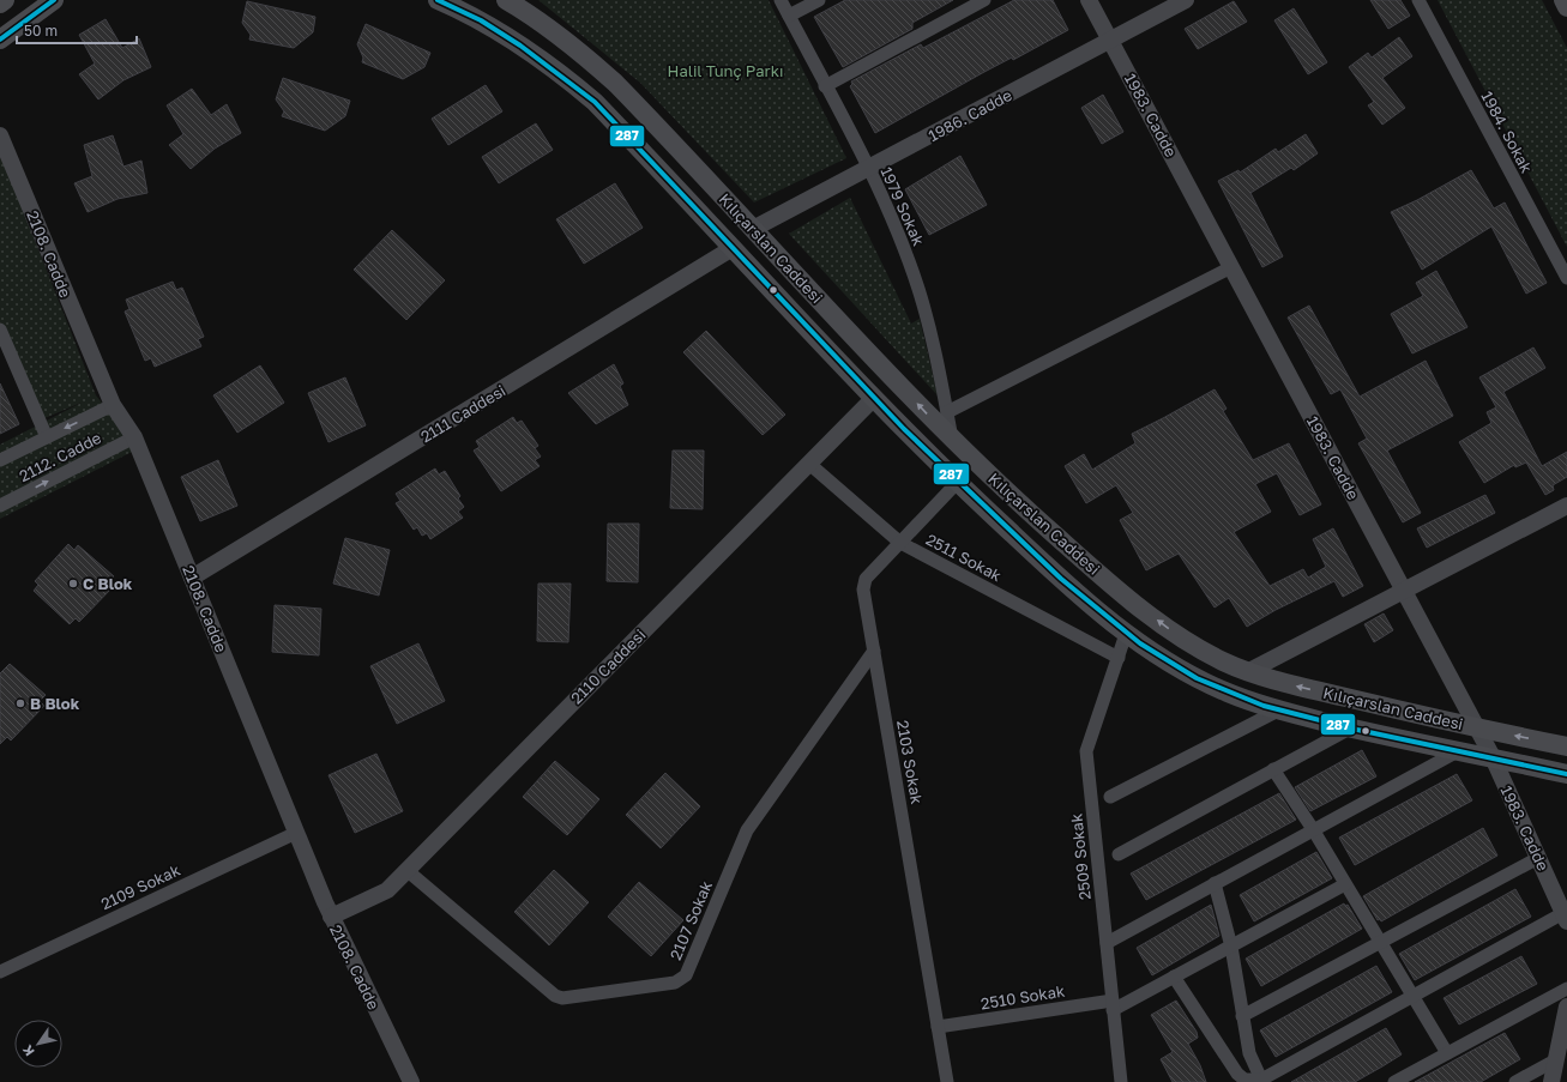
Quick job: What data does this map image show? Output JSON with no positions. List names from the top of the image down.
{
  "streets": {
    "main road": ["Kılıçarslan Caddesi"],
    "street": [
      "1986. Cadde",
      "1983. Cadde",
      "1984. Sokak",
      "1979 Sokak",
      "2108. Cadde",
      "2111 Caddesi",
      "2112. Cadde",
      "2511 Sokak",
      "2110 Caddesi",
      "2103 Sokak",
      "2509 Sokak",
      "2109 Sokak",
      "2107 Sokak",
      "2510 Sokak"
    ]
  },
  "crossings": [
    ["1986. Cadde", "1983. Cadde"],
    ["1986. Cadde", "1979 Sokak"],
    ["1986. Cadde", "Kılıçarslan Caddesi"],
    ["1983. Cadde", "Kılıçarslan Caddesi"],
    ["1979 Sokak", "Kılıçarslan Caddesi"],
    ["Kılıçarslan Caddesi", "2111 Caddesi"],
    ["Kılıçarslan Caddesi", "2110 Caddesi"],
    ["Kılıçarslan Caddesi", "2103 Sokak"],
    ["Kılıçarslan Caddesi", "2509 Sokak"],
    ["2108. Cadde", "2111 Caddesi"],
    ["2108. Cadde", "2112. Cadde"],
    ["2108. Cadde", "2110 Caddesi"],
    ["2108. Cadde", "2109 Sokak"],
    ["2511 Sokak", "2110 Caddesi"],
    ["2511 Sokak", "2103 Sokak"],
    ["2511 Sokak", "2509 Sokak"],
    ["2110 Caddesi", "2107 Sokak"],
    ["2103 Sokak", "2107 Sokak"],
    ["2103 Sokak", "2510 Sokak"],
    ["2509 Sokak", "2510 Sokak"]
  ],
  "parks": ["Halil Tunç Parkı"],
  "places": ["C Blok", "B Blok"],
  "lines": ["transit line 287"],
  "scale_bar": "50 m",
  "north": "bottom left"
}
